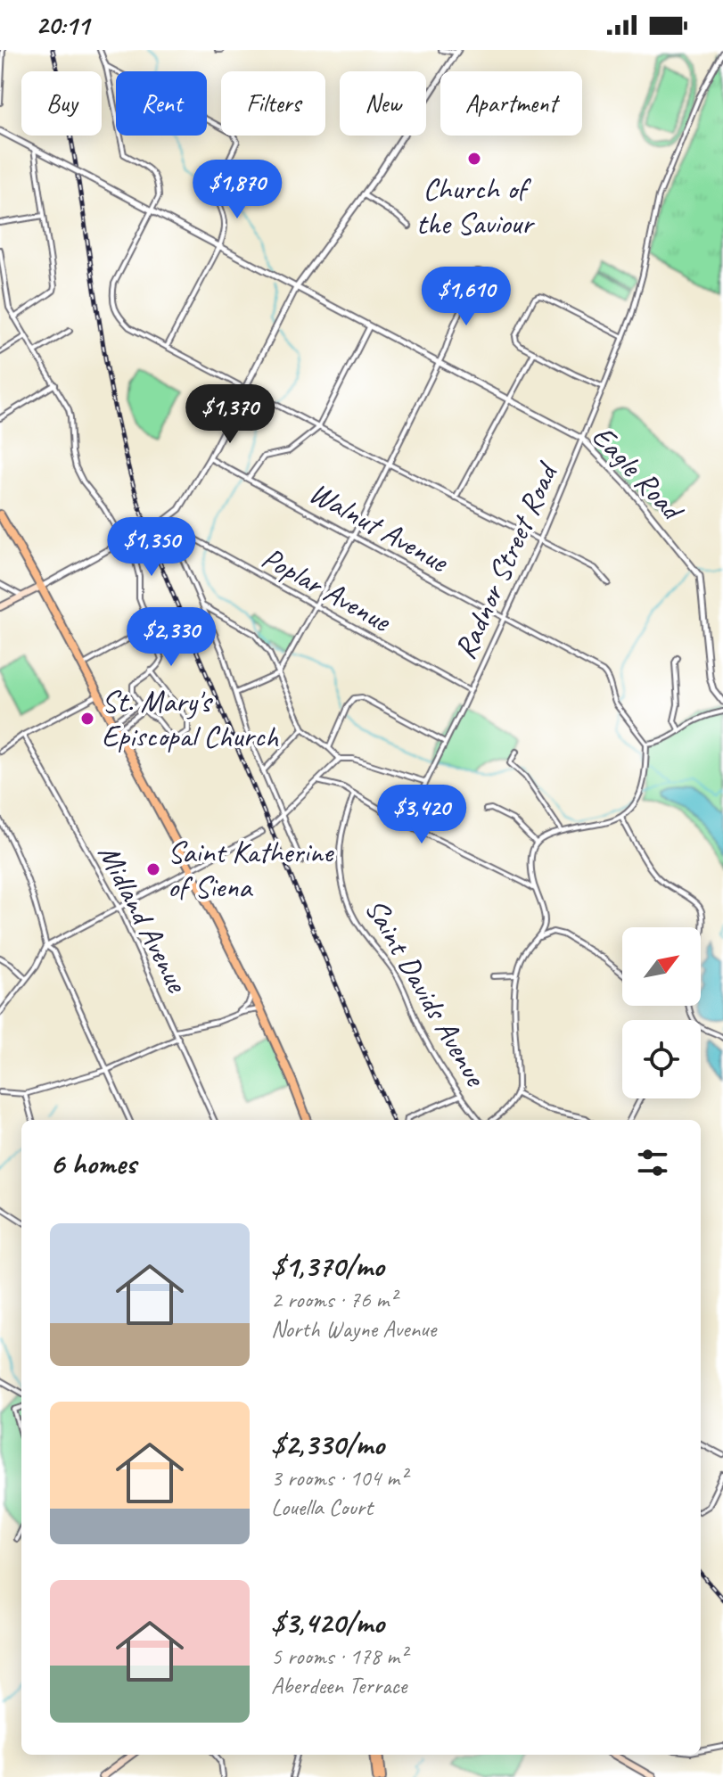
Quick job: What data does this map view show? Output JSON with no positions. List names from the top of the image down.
{
  "streets": {
    "street": [
      "Eagle Road",
      "Walnut Avenue",
      "Radnor Street Road",
      "Poplar Avenue",
      "Midland Avenue",
      "Saint Davids Avenue"
    ]
  },
  "crossings": [
    ["Eagle Road", "Radnor Street Road"],
    ["Walnut Avenue", "Radnor Street Road"],
    ["Radnor Street Road", "Poplar Avenue"]
  ],
  "places": ["Church of the Saviour", "St. Mary's Episcopal Church", "Saint Katherine of Siena"],
  "north": "top right",
  "page": {
    "status": "20:11",
    "chip": [
      "Buy",
      "Rent",
      "Filters",
      "New",
      "Apartment"
    ],
    "price": [
      "$1,870",
      "$1,610",
      "$1,370",
      "$1,350",
      "$2,330",
      "$3,420"
    ],
    "heading": "6 homes",
    "list": [
      {
        "name": "$1,370/mo",
        "note": "2 rooms · 76 m² · North Wayne Avenue"
      },
      {
        "name": "$2,330/mo",
        "note": "3 rooms · 104 m² · Louella Court"
      },
      {
        "name": "$3,420/mo",
        "note": "5 rooms · 178 m² · Aberdeen Terrace"
      }
    ]
  }
}
